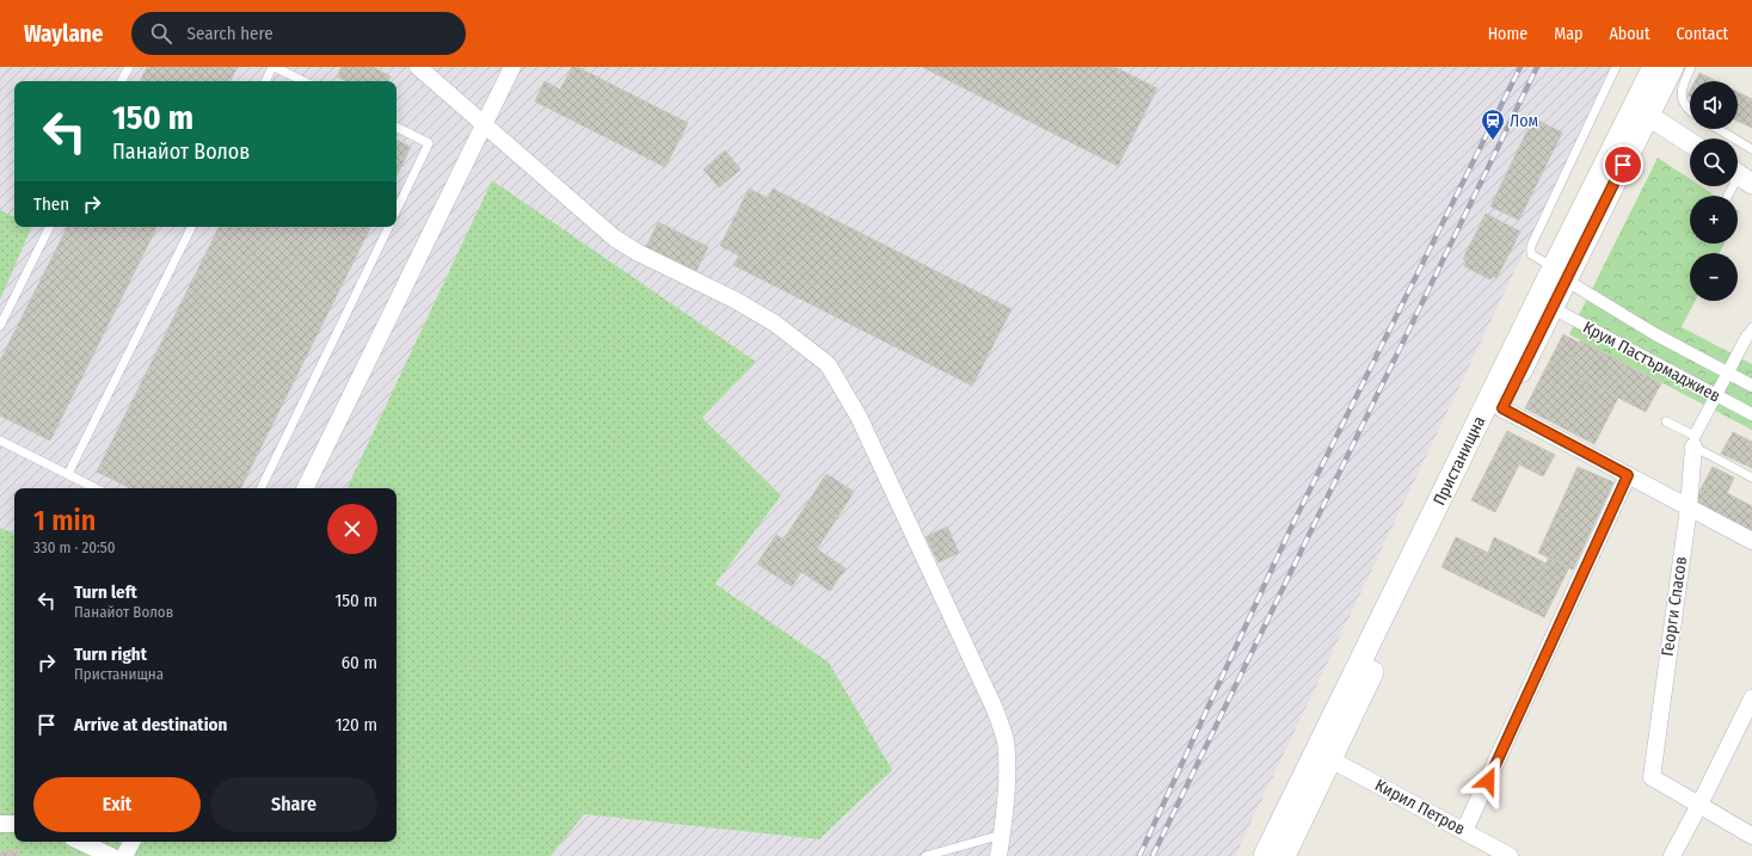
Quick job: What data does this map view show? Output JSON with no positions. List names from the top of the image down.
{
  "streets": {
    "main road": ["Пристанищна"],
    "street": ["Крум Пастърмаджиев", "Георги Спасов", "Кирил Петров"]
  },
  "crossings": [
    ["Крум Пастърмаджиев", "Пристанищна"],
    ["Пристанищна", "Кирил Петров"]
  ],
  "places": {
    "station": ["Лом"]
  },
  "page": {
    "header": "Waylane",
    "search": "Search here",
    "nav": [
      "Home",
      "Map",
      "About",
      "Contact"
    ],
    "map_buttons": ["+", "−"],
    "turn": ["150 m", "Панайот Волов"],
    "then": "Then",
    "heading": ["1 min", "330 m · 20:50"],
    "list": [
      {
        "name": "Turn left",
        "note": "Панайот Волов",
        "value": "150 m"
      },
      {
        "name": "Turn right",
        "note": "Пристанищна",
        "value": "60 m"
      },
      {
        "name": "Arrive at destination",
        "value": "120 m"
      }
    ],
    "buttons": ["Exit", "Share"]
  }
}
